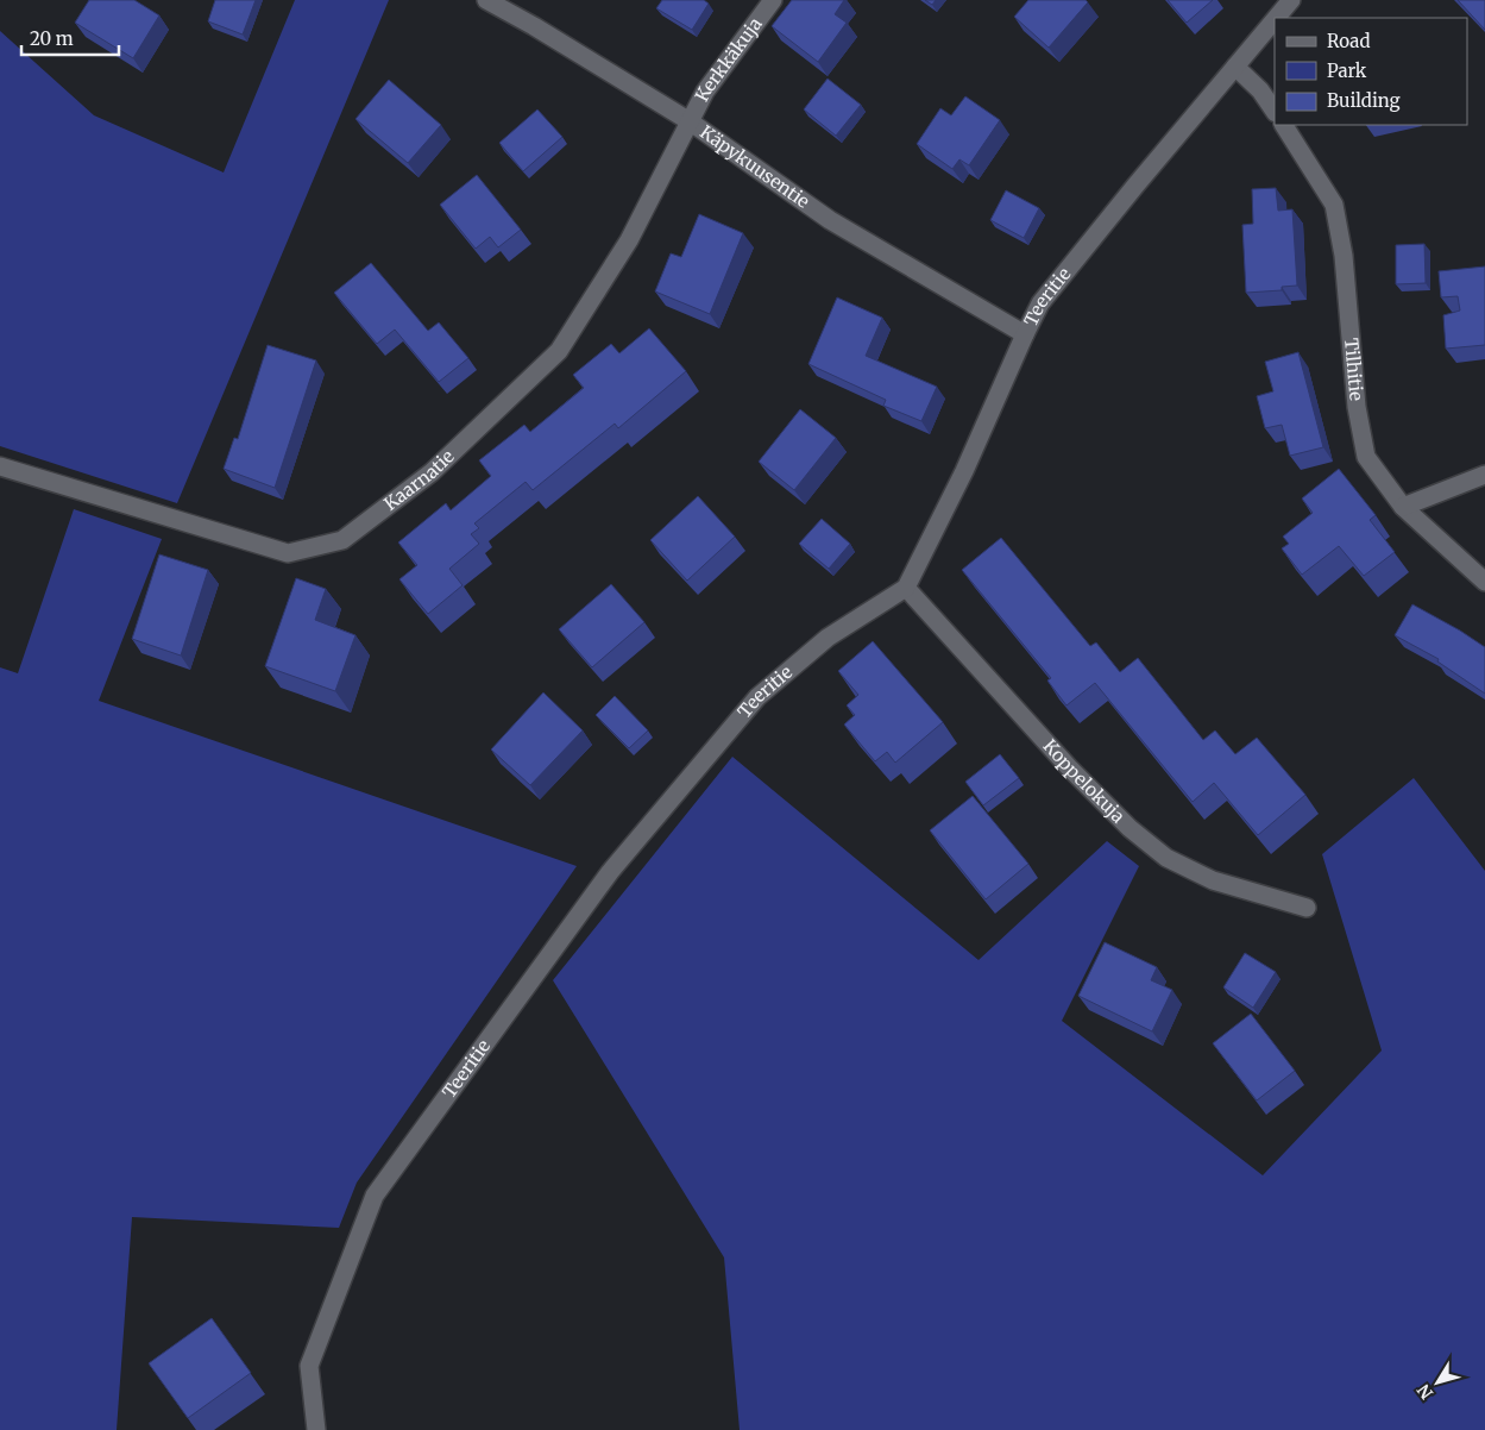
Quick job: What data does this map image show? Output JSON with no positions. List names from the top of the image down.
{
  "streets": {
    "street": [
      "Kerkkäkuja",
      "Käpykuusentie",
      "Teeritie",
      "Tilhitie",
      "Kaarnatie",
      "Koppelokuja"
    ]
  },
  "crossings": [
    ["Kerkkäkuja", "Käpykuusentie"],
    ["Kerkkäkuja", "Kaarnatie"],
    ["Käpykuusentie", "Teeritie"],
    ["Käpykuusentie", "Kaarnatie"],
    ["Teeritie", "Koppelokuja"]
  ],
  "legend": ["Road", "Park", "Building"],
  "scale_bar": "20 m",
  "north": "bottom left"
}
